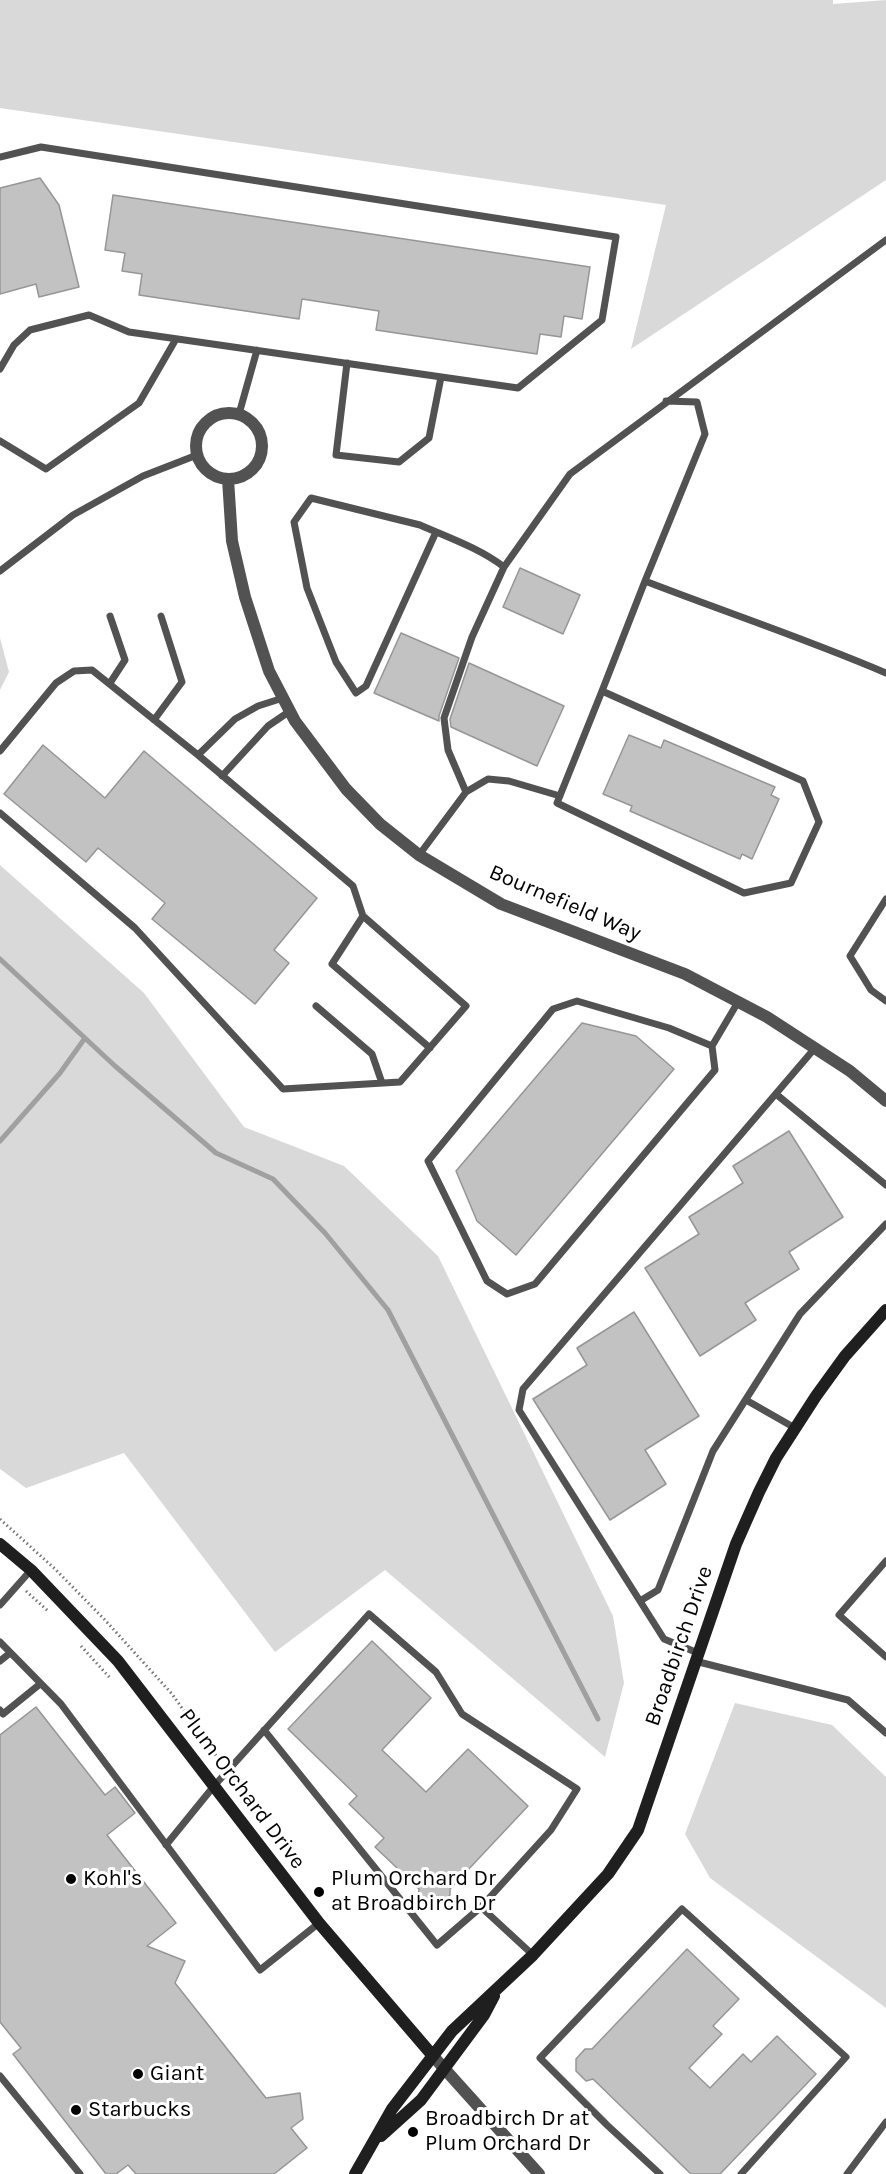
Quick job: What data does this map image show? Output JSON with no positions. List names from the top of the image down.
{
  "streets": {
    "street": ["Bournefield Way", "Broadbirch Drive", "Plum Orchard Drive"]
  },
  "crossings": [
    ["Broadbirch Drive", "Plum Orchard Drive"]
  ],
  "places": [
    "Kohl's",
    "Plum Orchard Dr at Broadbirch Dr",
    "Giant",
    "Starbucks",
    "Broadbirch Dr at Plum Orchard Dr"
  ]
}
